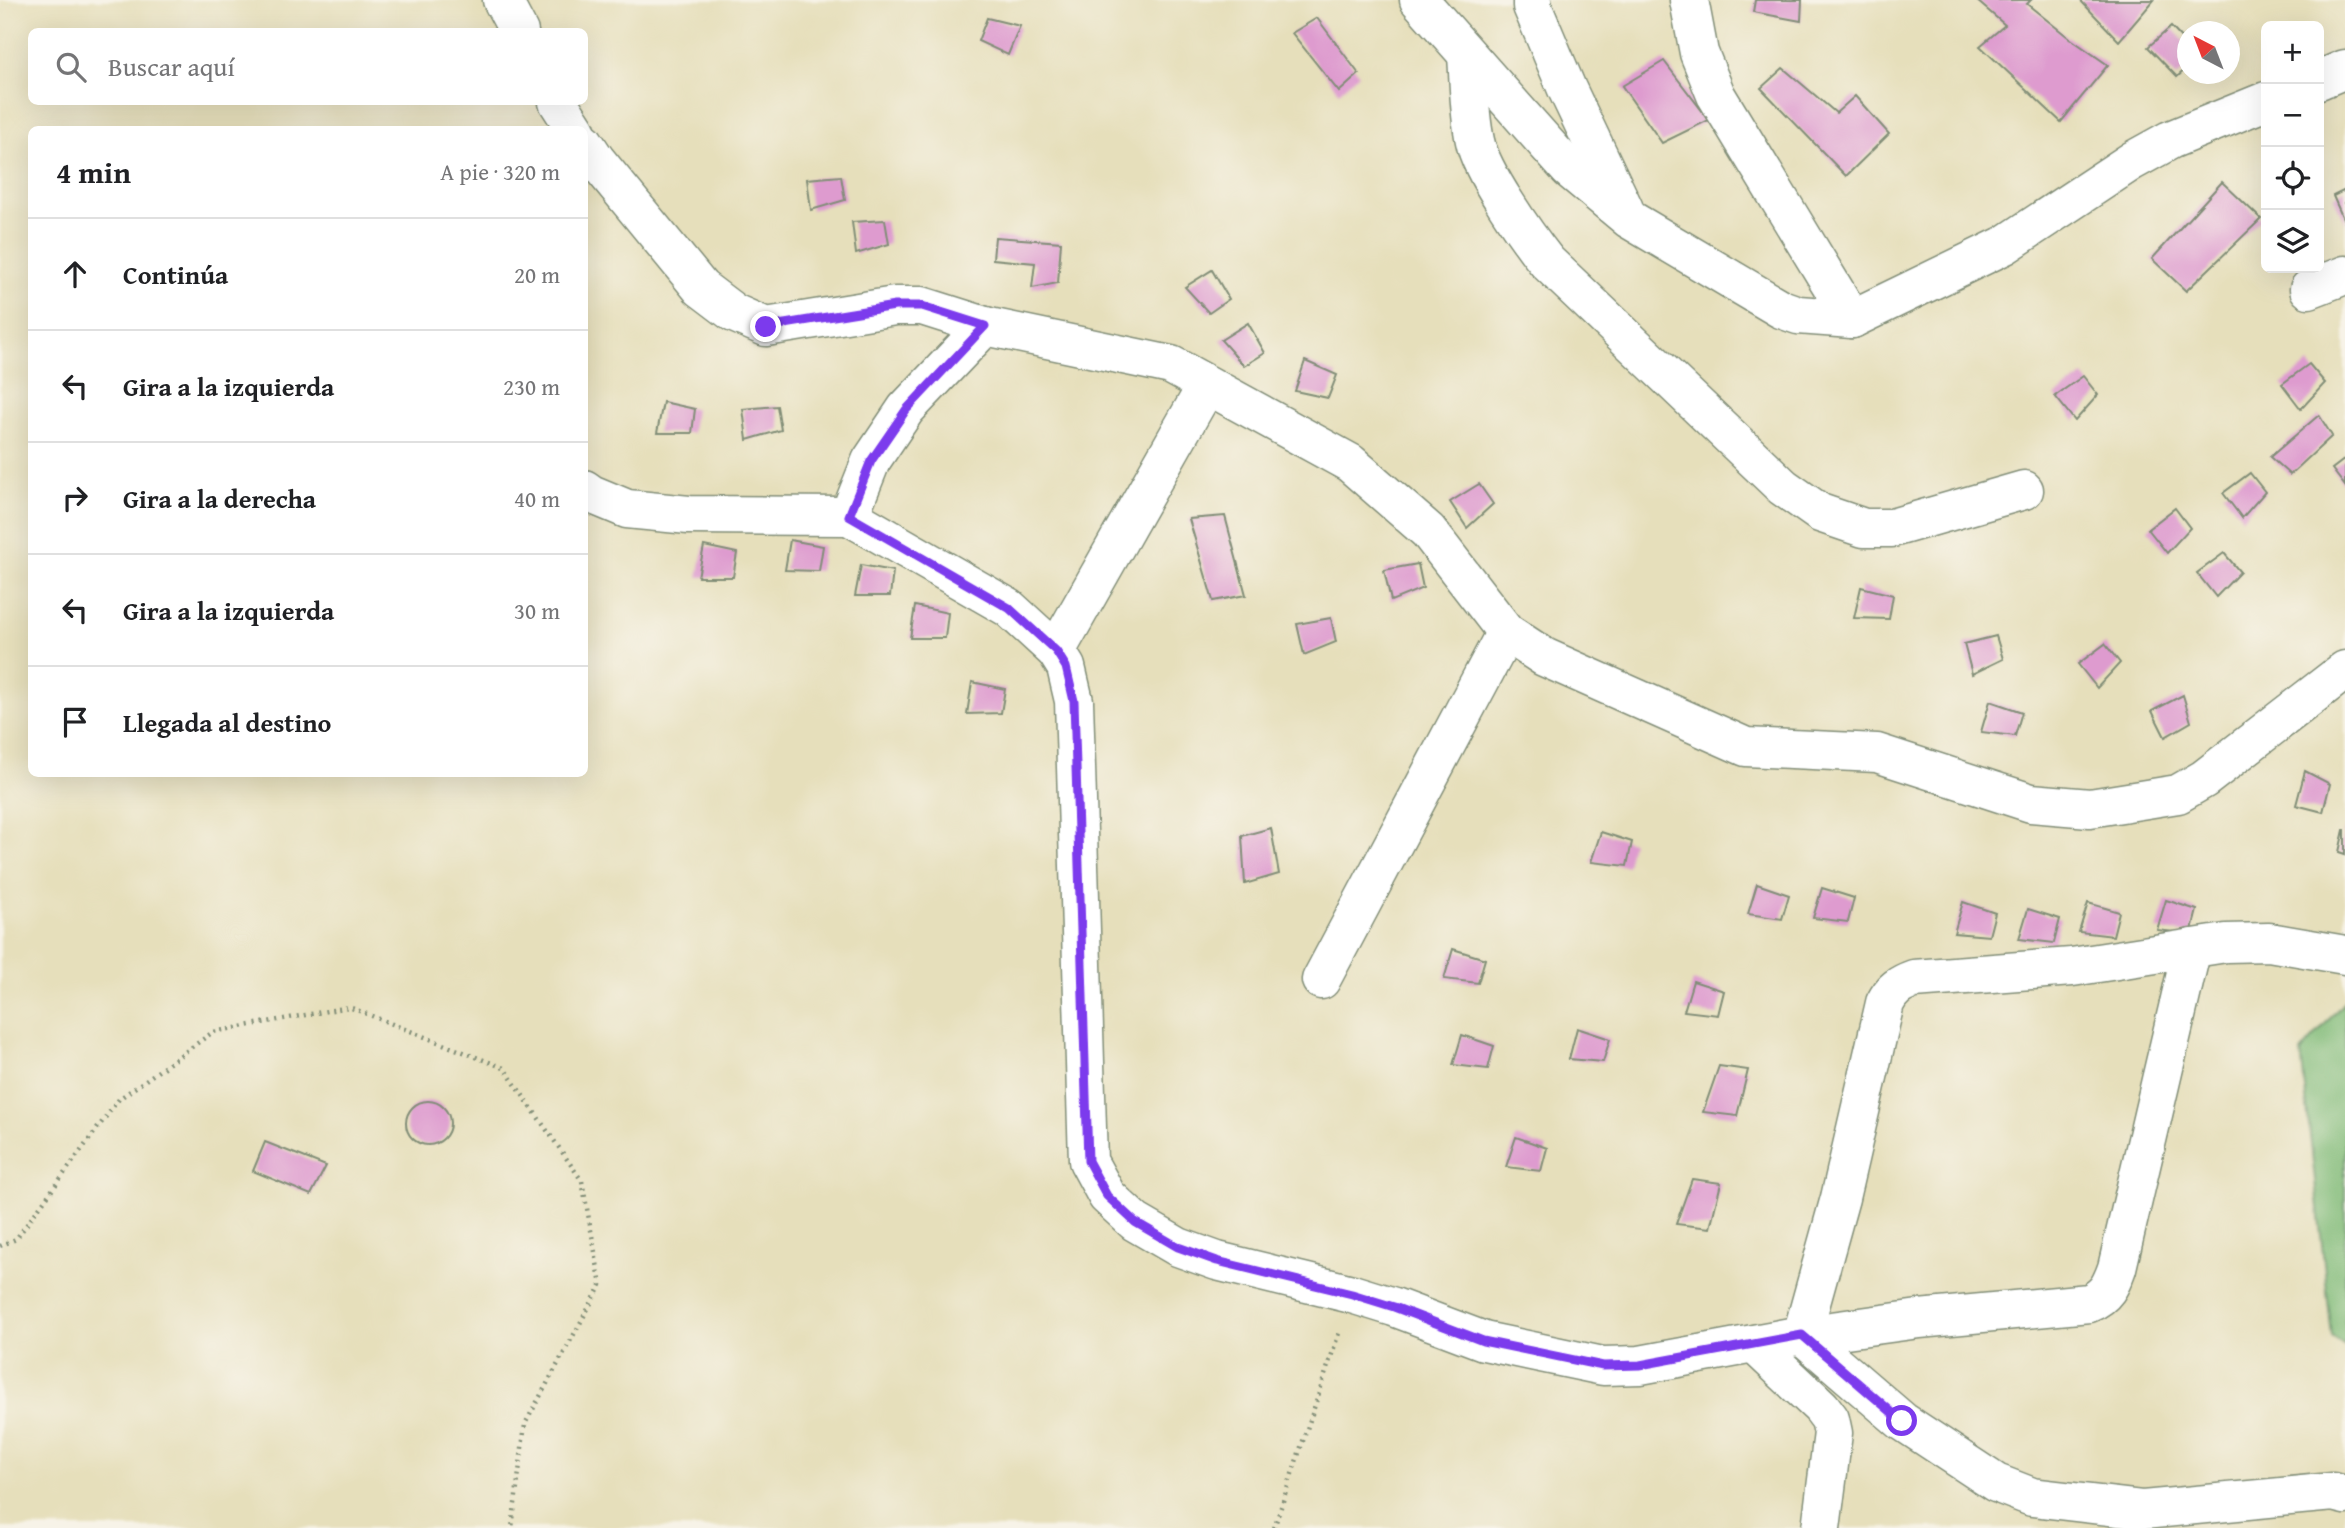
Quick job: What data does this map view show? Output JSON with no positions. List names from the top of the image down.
{
  "north": "top left",
  "page": {
    "map_buttons": ["+", "−"],
    "search": "Buscar aquí",
    "heading": ["4 min", "A pie · 320 m"],
    "list": [
      ["Continúa", "20 m"],
      ["Gira a la izquierda", "230 m"],
      ["Gira a la derecha", "40 m"],
      ["Gira a la izquierda", "30 m"],
      "Llegada al destino"
    ]
  }
}
